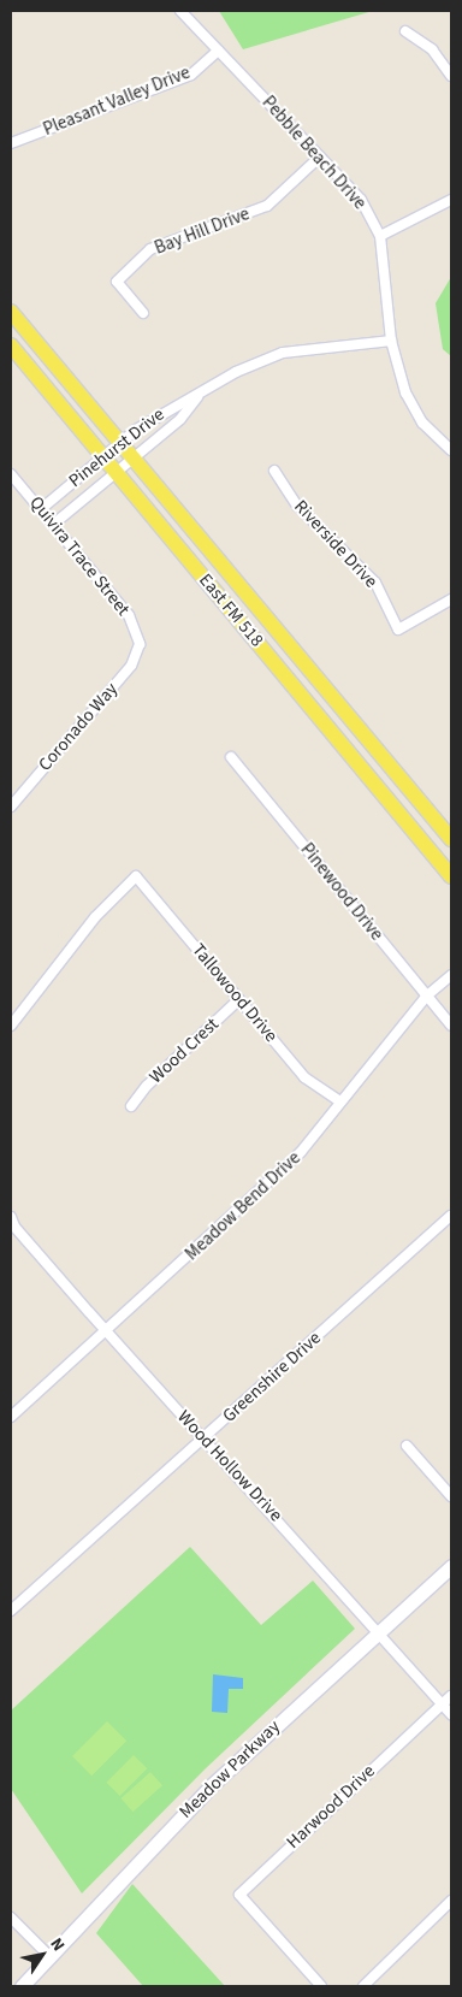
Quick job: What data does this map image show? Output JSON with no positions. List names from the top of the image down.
{
  "streets": {
    "main road": ["East FM 518"],
    "street": [
      "Pleasant Valley Drive",
      "Pebble Beach Drive",
      "Bay Hill Drive",
      "Pinehurst Drive",
      "Riverside Drive",
      "Quivira Trace Street",
      "Coronado Way",
      "Pinewood Drive",
      "Tallowood Drive",
      "Wood Crest",
      "Meadow Bend Drive",
      "Greenshire Drive",
      "Wood Hollow Drive",
      "Meadow Parkway",
      "Harwood Drive"
    ]
  },
  "crossings": [
    ["Pleasant Valley Drive", "Pebble Beach Drive"],
    ["Pebble Beach Drive", "Bay Hill Drive"],
    ["Pebble Beach Drive", "Pinehurst Drive"],
    ["Pinehurst Drive", "Quivira Trace Street"],
    ["Pinehurst Drive", "East FM 518"],
    ["Quivira Trace Street", "Coronado Way"],
    ["Pinewood Drive", "Meadow Bend Drive"],
    ["Tallowood Drive", "Wood Crest"],
    ["Tallowood Drive", "Meadow Bend Drive"],
    ["Meadow Bend Drive", "Wood Hollow Drive"],
    ["Greenshire Drive", "Wood Hollow Drive"],
    ["Wood Hollow Drive", "Meadow Parkway"],
    ["Wood Hollow Drive", "Harwood Drive"]
  ],
  "north": "top right"
}
